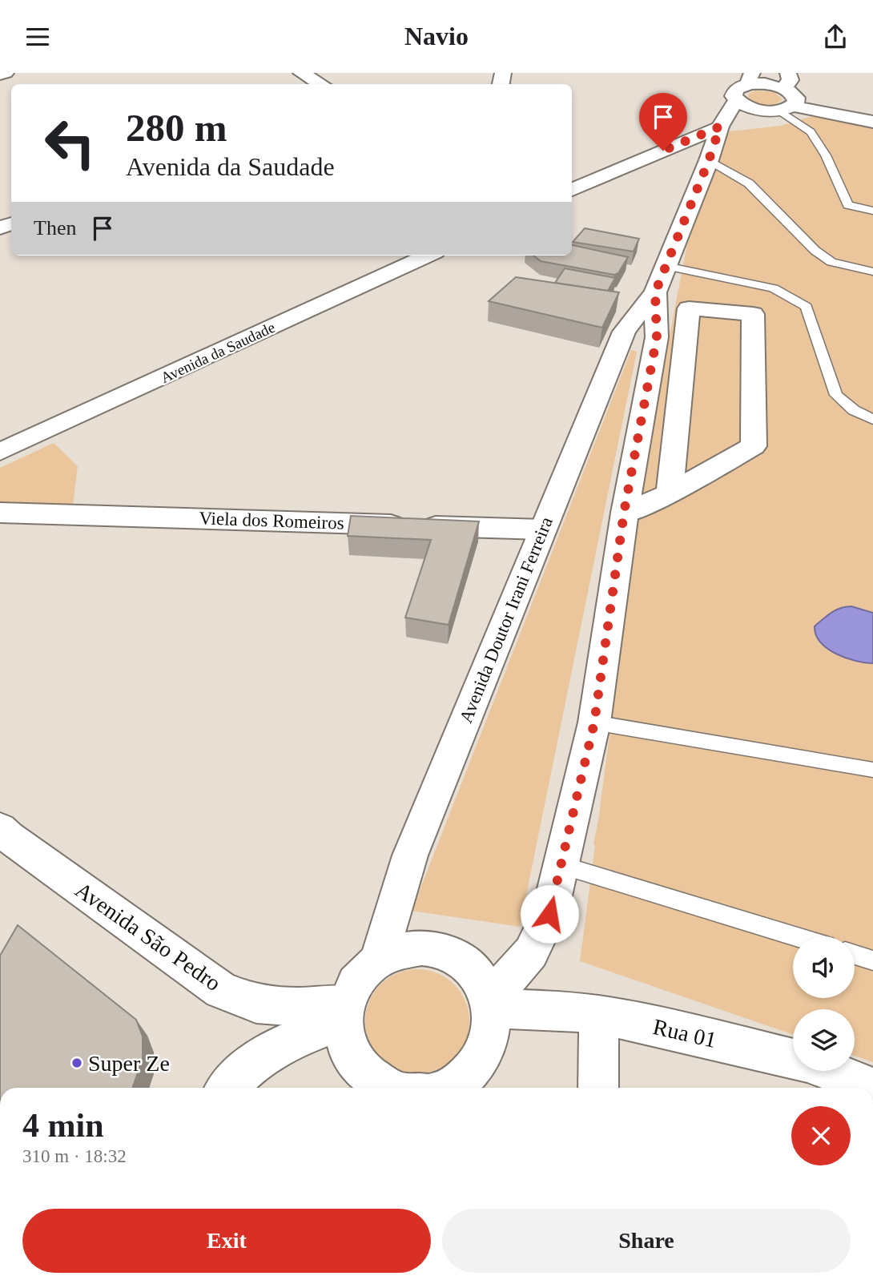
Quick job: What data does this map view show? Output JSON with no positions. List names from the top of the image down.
{
  "streets": {
    "street": [
      "Avenida da Saudade",
      "Viela dos Romeiros",
      "Avenida Doutor Irani Ferreira",
      "Avenida São Pedro",
      "Rua 01"
    ]
  },
  "crossings": [
    ["Viela dos Romeiros", "Avenida Doutor Irani Ferreira"],
    ["Avenida Doutor Irani Ferreira", "Rua 01"]
  ],
  "places": ["Super Ze"],
  "page": {
    "header": "Navio",
    "turn": ["280 m", "Avenida da Saudade"],
    "then": "Then",
    "heading": ["4 min", "310 m · 18:32"],
    "buttons": ["Exit", "Share"]
  }
}
